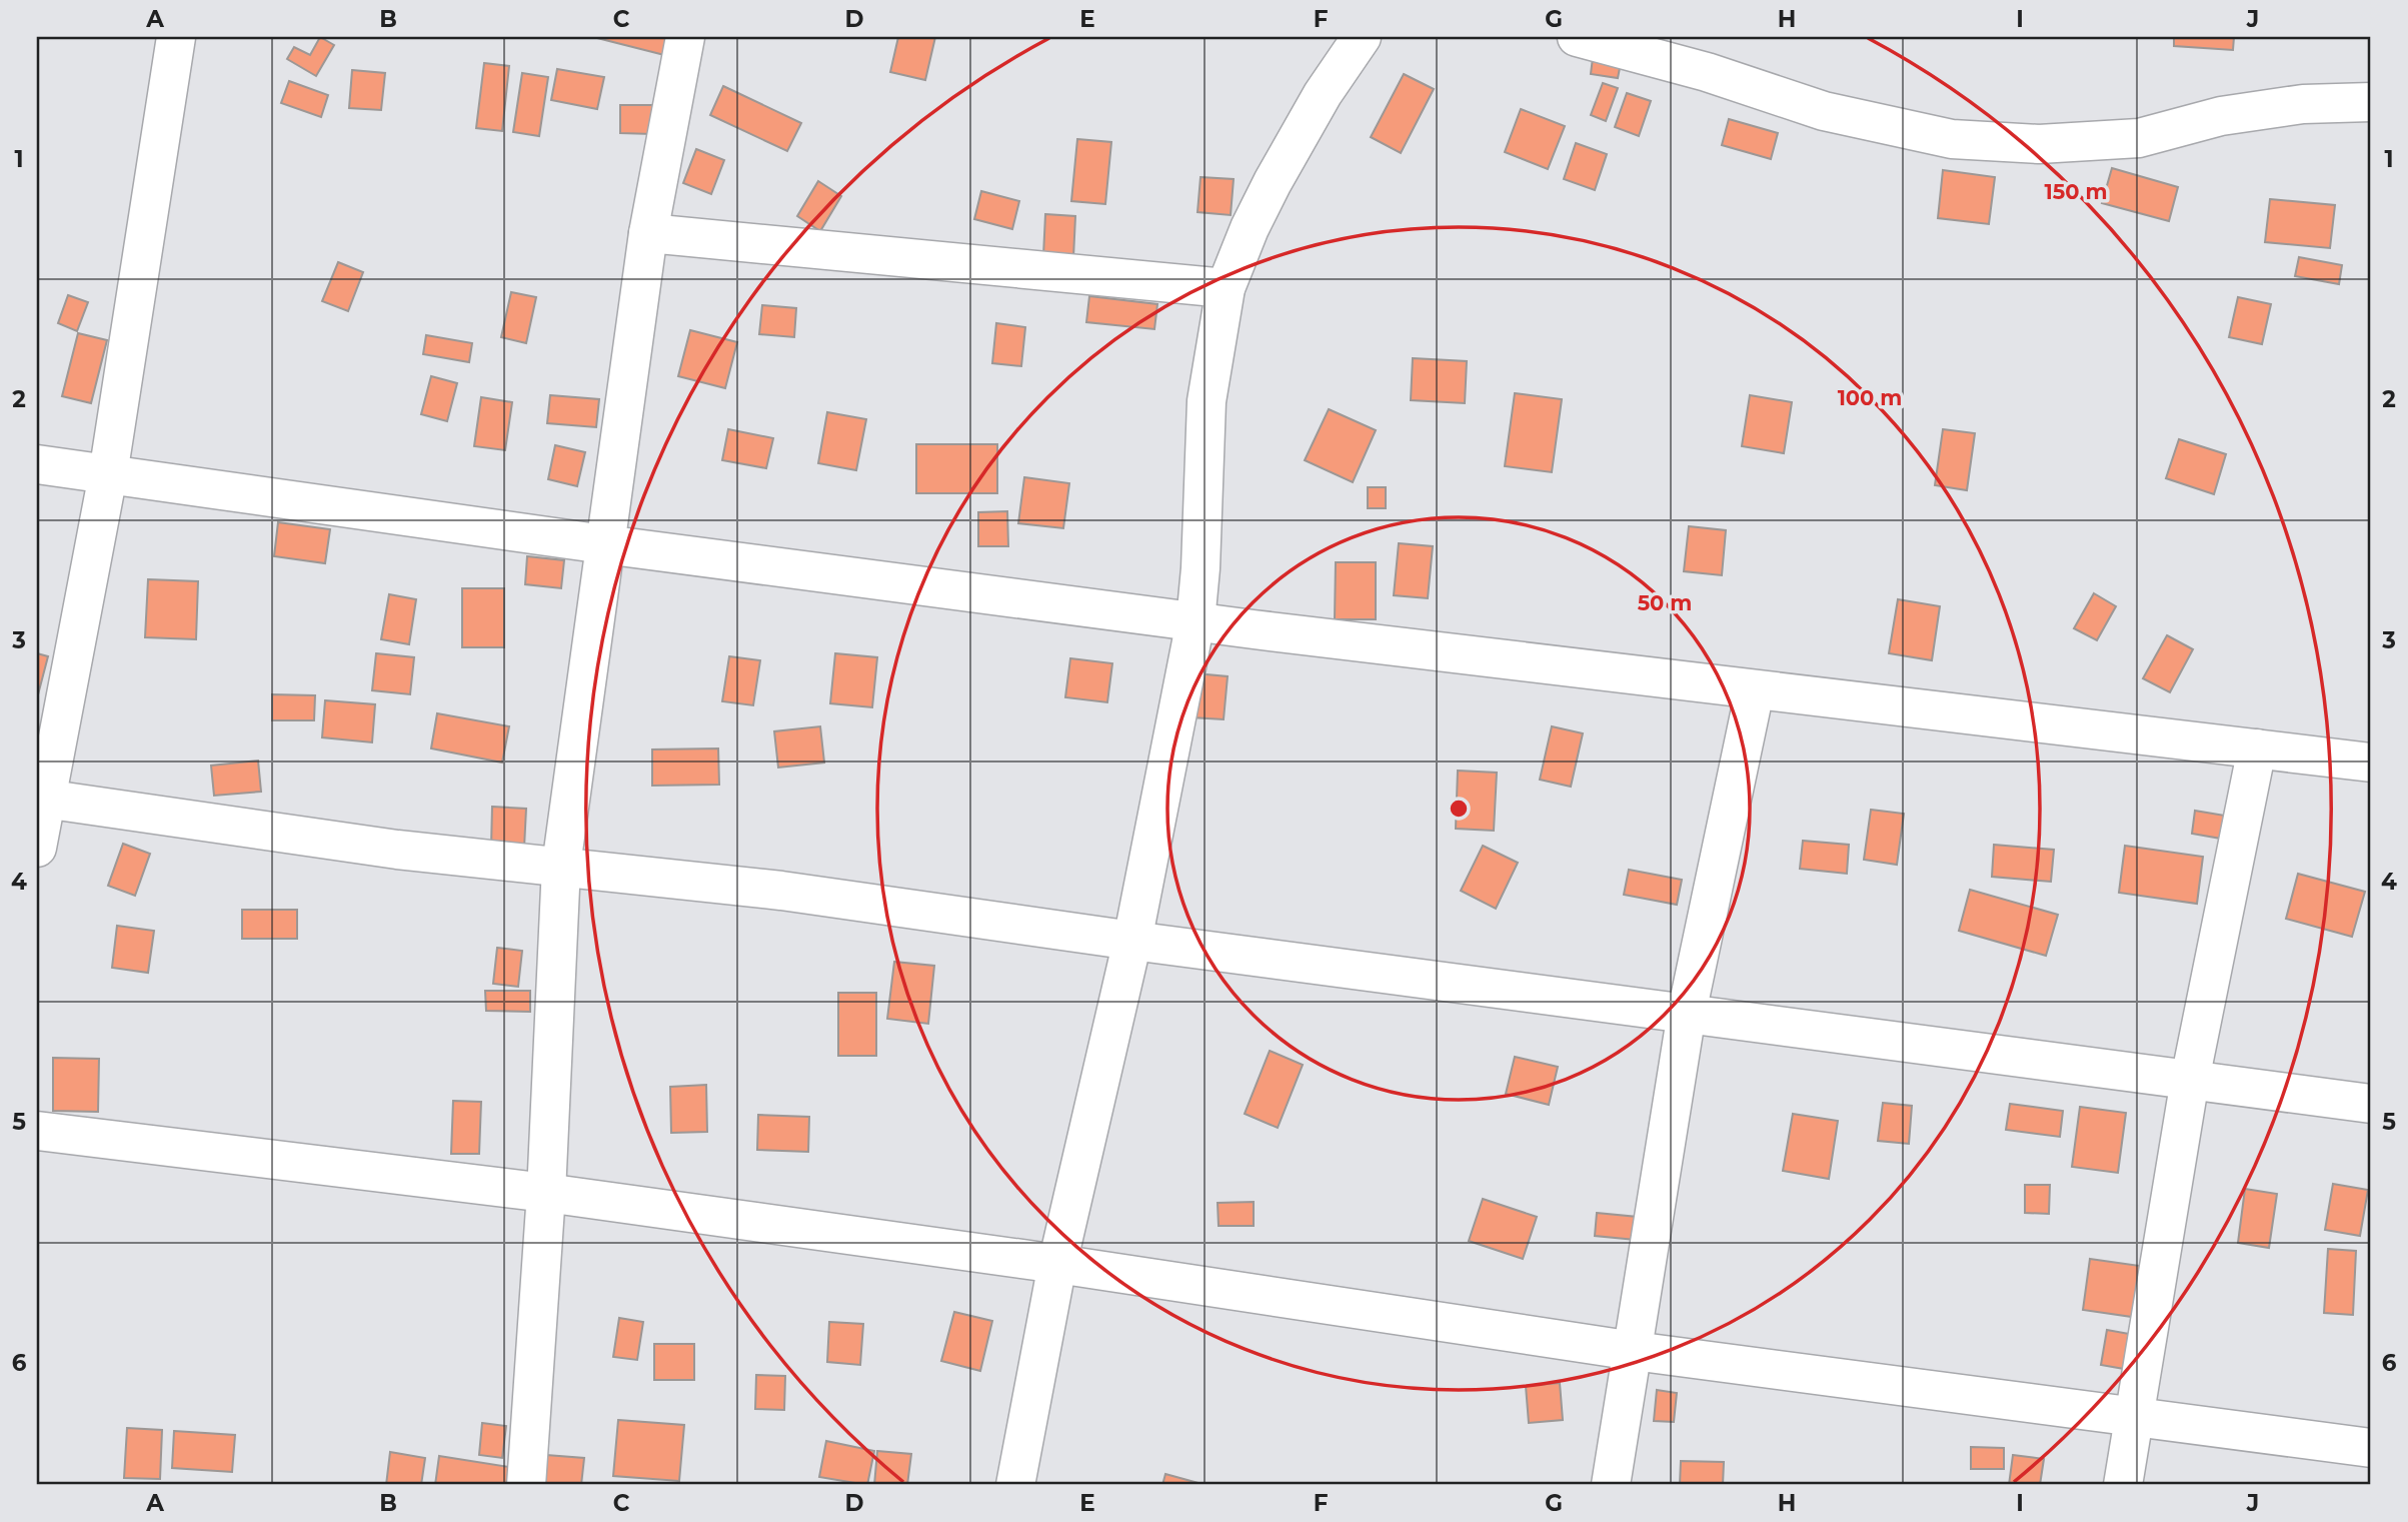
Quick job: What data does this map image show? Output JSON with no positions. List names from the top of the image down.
{
  "grid": {
    "columns": [
      "A",
      "B",
      "C",
      "D",
      "E",
      "F",
      "G",
      "H",
      "I",
      "J"
    ],
    "rows": [
      "1",
      "2",
      "3",
      "4",
      "5",
      "6"
    ]
  },
  "rings": ["150 m", "100 m", "50 m"]
}
